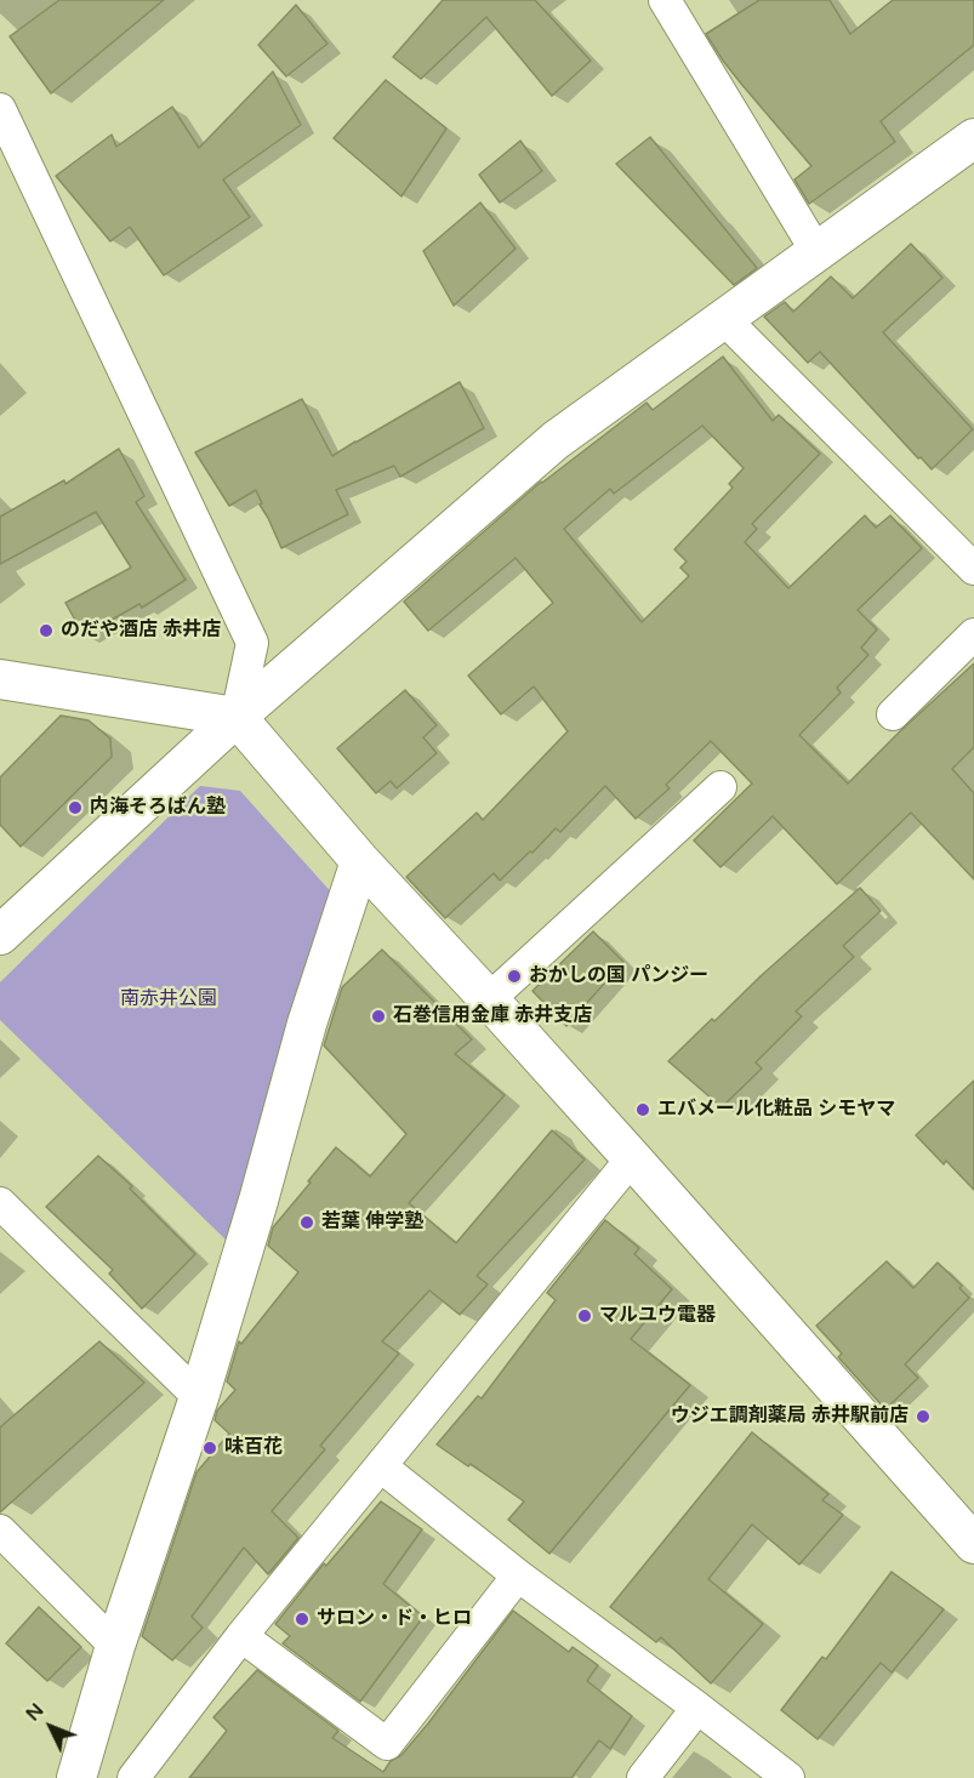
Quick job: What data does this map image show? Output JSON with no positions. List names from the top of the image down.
{
  "parks": ["南赤井公園"],
  "places": [
    "のだや酒店 赤井店",
    "内海そろばん塾",
    "おかしの国 パンジー",
    "石巻信用金庫 赤井支店",
    "エバメール化粧品 シモヤマ",
    "若葉 伸学塾",
    "マルユウ電器",
    "ウジエ調剤薬局 赤井駅前店",
    "味百花",
    "サロン・ド・ヒロ"
  ],
  "north": "top left"
}
